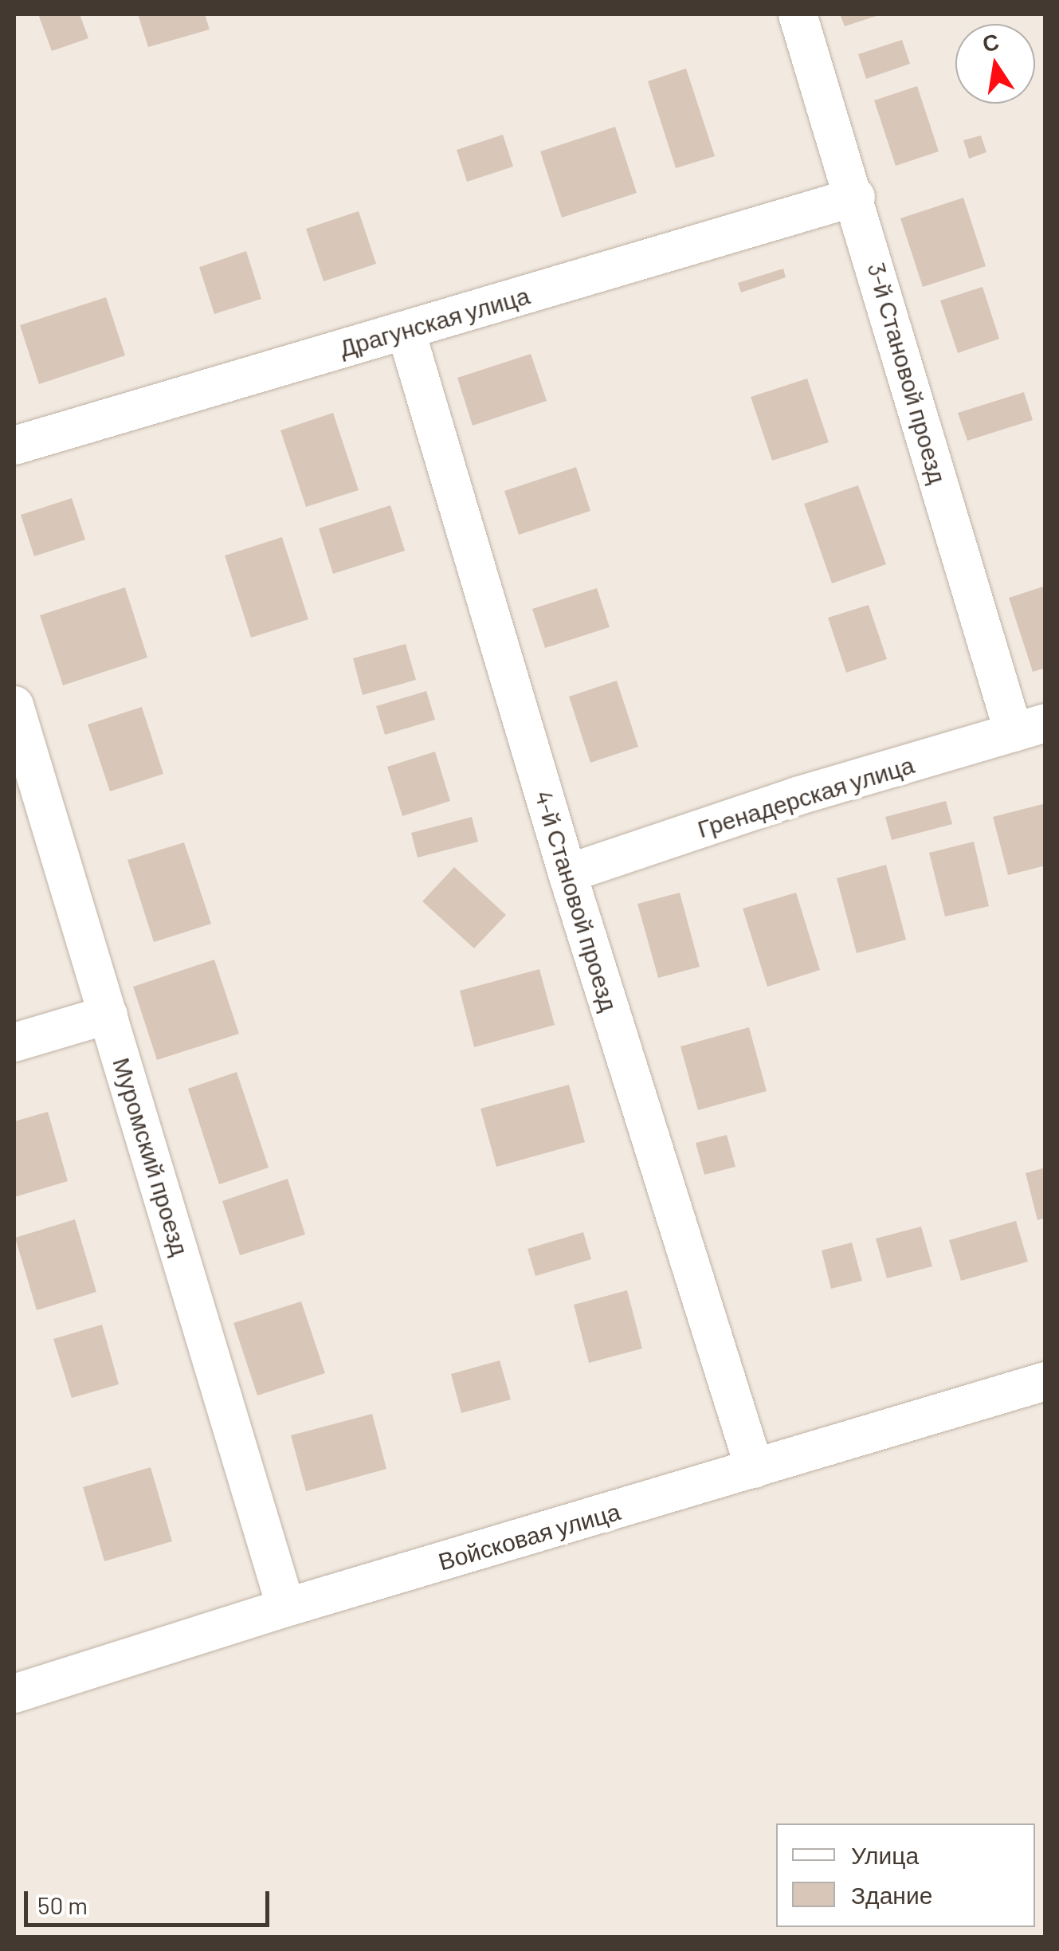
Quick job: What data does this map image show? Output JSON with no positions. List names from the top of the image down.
{
  "streets": {
    "street": [
      "Драгунская улица",
      "3-й Становой проезд",
      "Гренадерская улица",
      "4-й Становой проезд",
      "Муромский проезд",
      "Войсковая улица"
    ]
  },
  "crossings": [
    ["Драгунская улица", "3-й Становой проезд"],
    ["Драгунская улица", "4-й Становой проезд"],
    ["3-й Становой проезд", "Гренадерская улица"],
    ["Гренадерская улица", "4-й Становой проезд"],
    ["4-й Становой проезд", "Войсковая улица"],
    ["Муромский проезд", "Войсковая улица"]
  ],
  "legend": ["Улица", "Здание"],
  "scale_bar": "50 m",
  "north": "top"
}
